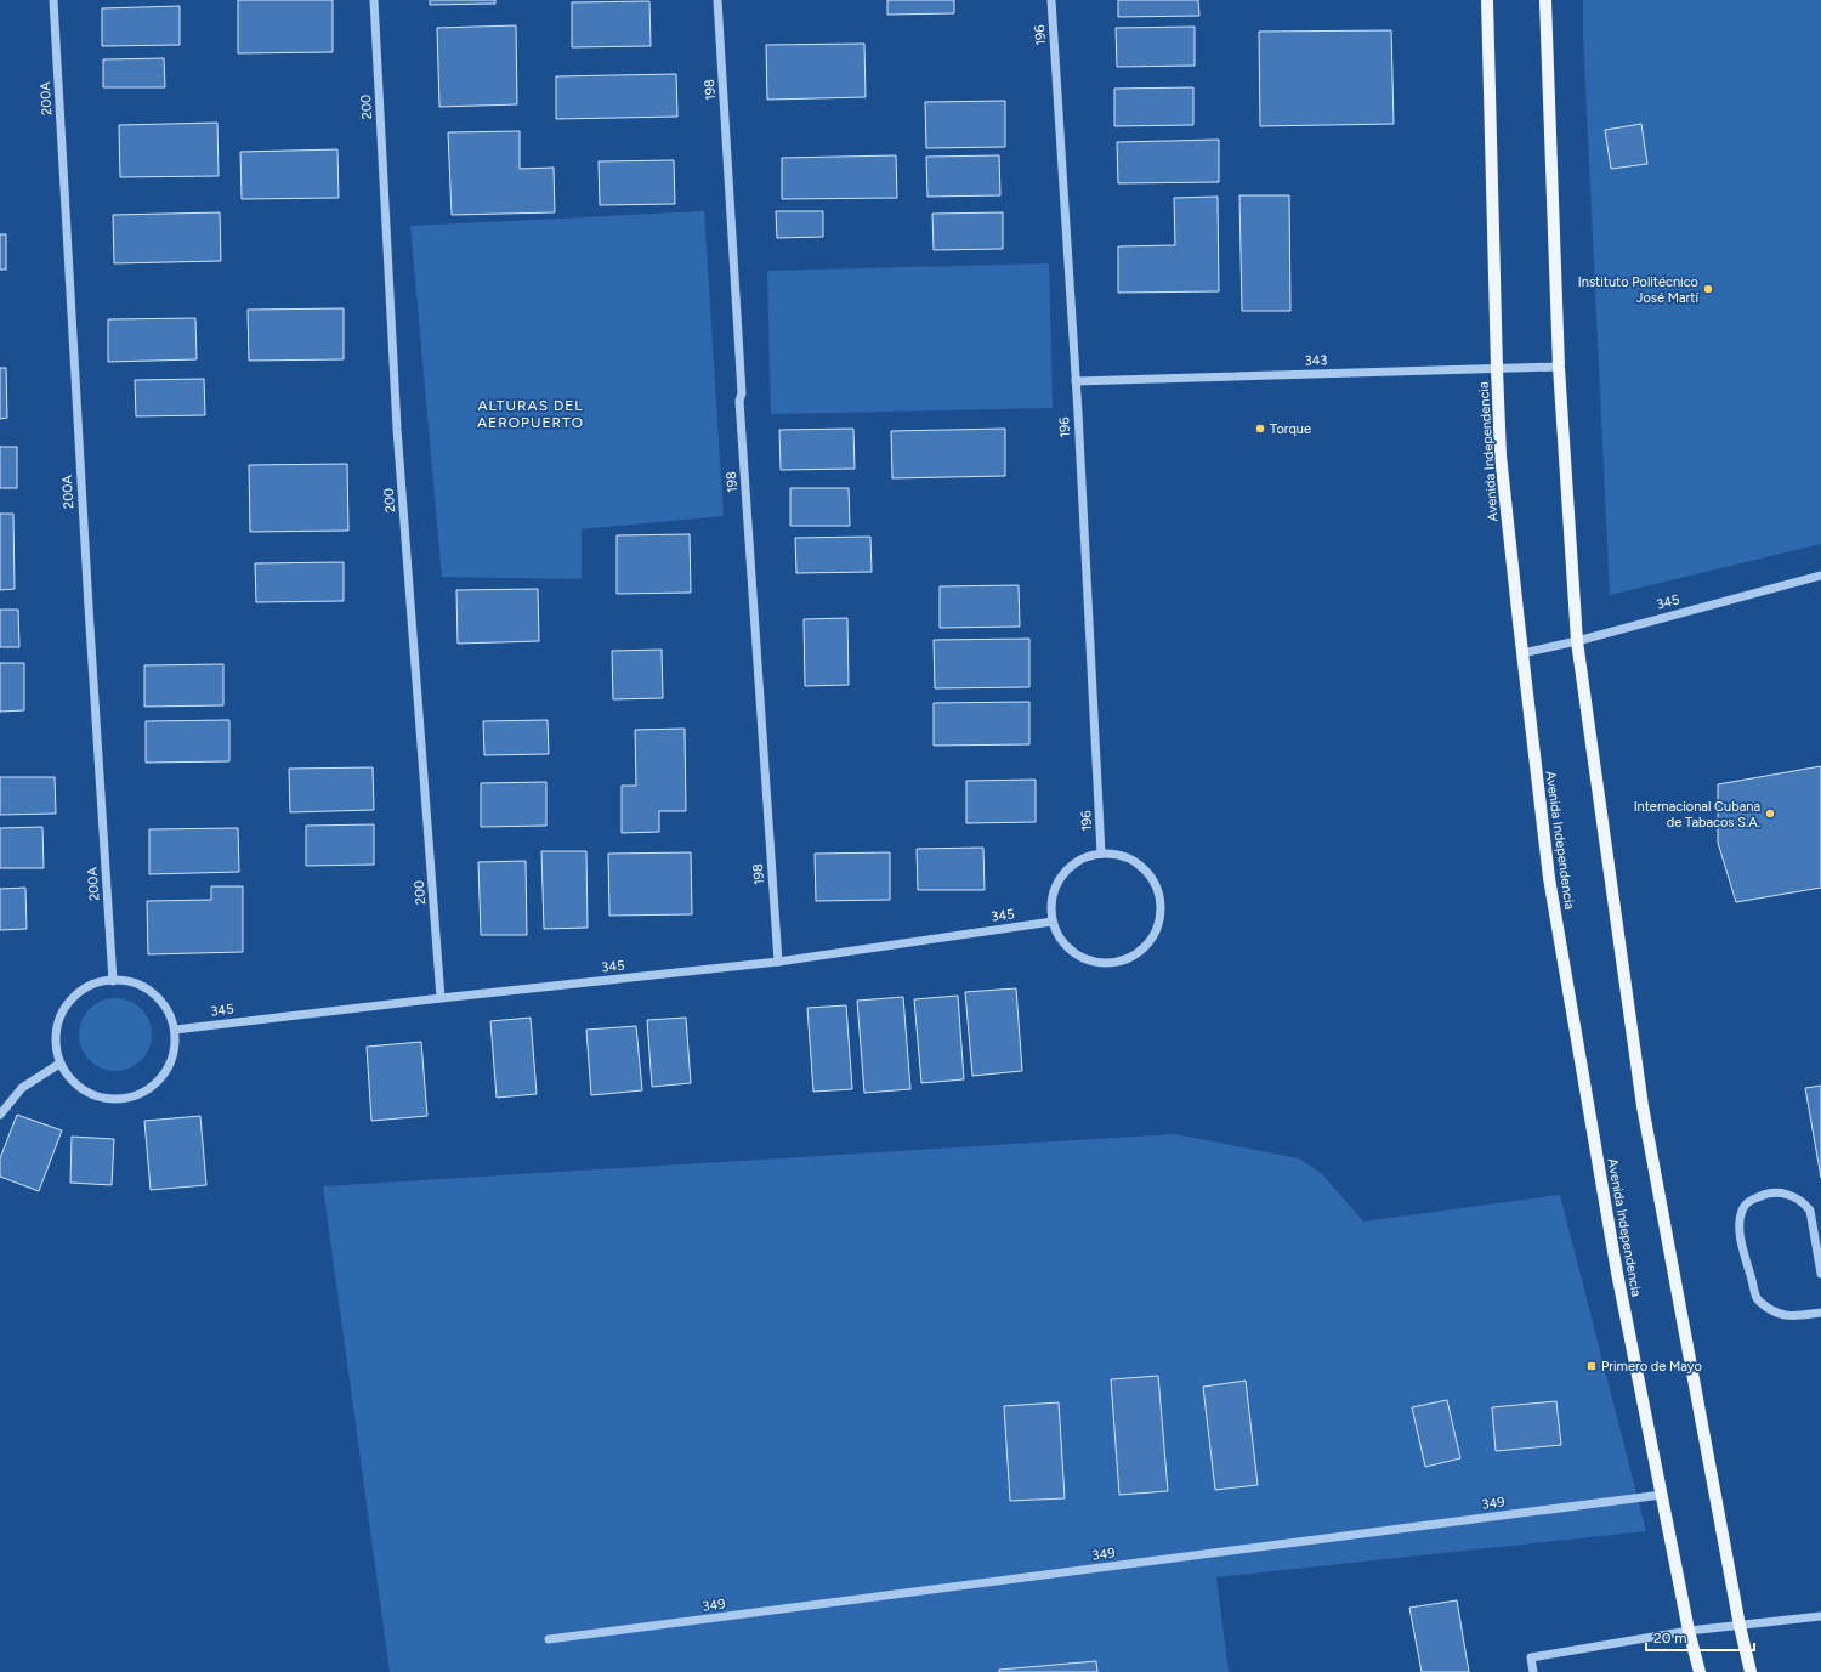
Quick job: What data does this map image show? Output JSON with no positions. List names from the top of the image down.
{
  "streets": {
    "main road": ["Avenida Independencia"],
    "street": [
      "196",
      "198",
      "200A",
      "200",
      "343",
      "345",
      "349"
    ]
  },
  "crossings": [
    ["196", "343"],
    ["196", "345"],
    ["198", "345"],
    ["200A", "345"],
    ["200", "345"],
    ["343", "Avenida Independencia"],
    ["Avenida Independencia", "345"],
    ["Avenida Independencia", "349"]
  ],
  "districts": ["ALTURAS DEL AEROPUERTO"],
  "places": {
    "other": ["Instituto Politécnico José Martí", "Torque", "Internacional Cubana de Tabacos S.A."],
    "transit": ["Primero de Mayo"]
  },
  "scale_bar": "20 m"
}
